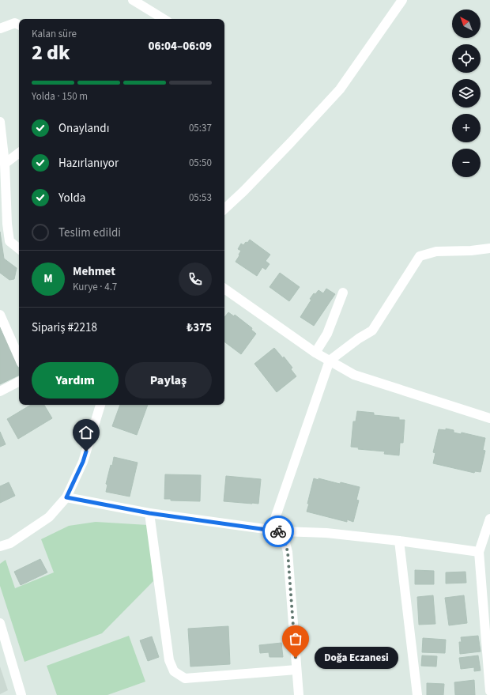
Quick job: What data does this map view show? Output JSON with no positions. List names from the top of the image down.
{
  "places": ["Doğa Eczanesi"],
  "north": "top left",
  "page": {
    "map_buttons": ["+", "−"],
    "heading": ["2 dk", "Kalan süre", "06:04–06:09"],
    "panel": [
      "Mehmet",
      "Kurye · 4.7",
      "Sipariş #2218",
      "₺375"
    ],
    "bar": "Yolda · 150 m",
    "list": [
      ["Onaylandı", "05:37"],
      ["Hazırlanıyor", "05:50"],
      ["Yolda", "05:53"],
      "Teslim edildi"
    ],
    "round": "M",
    "buttons": ["Yardım", "Paylaş"],
    "bubble": "Doğa Eczanesi"
  }
}
